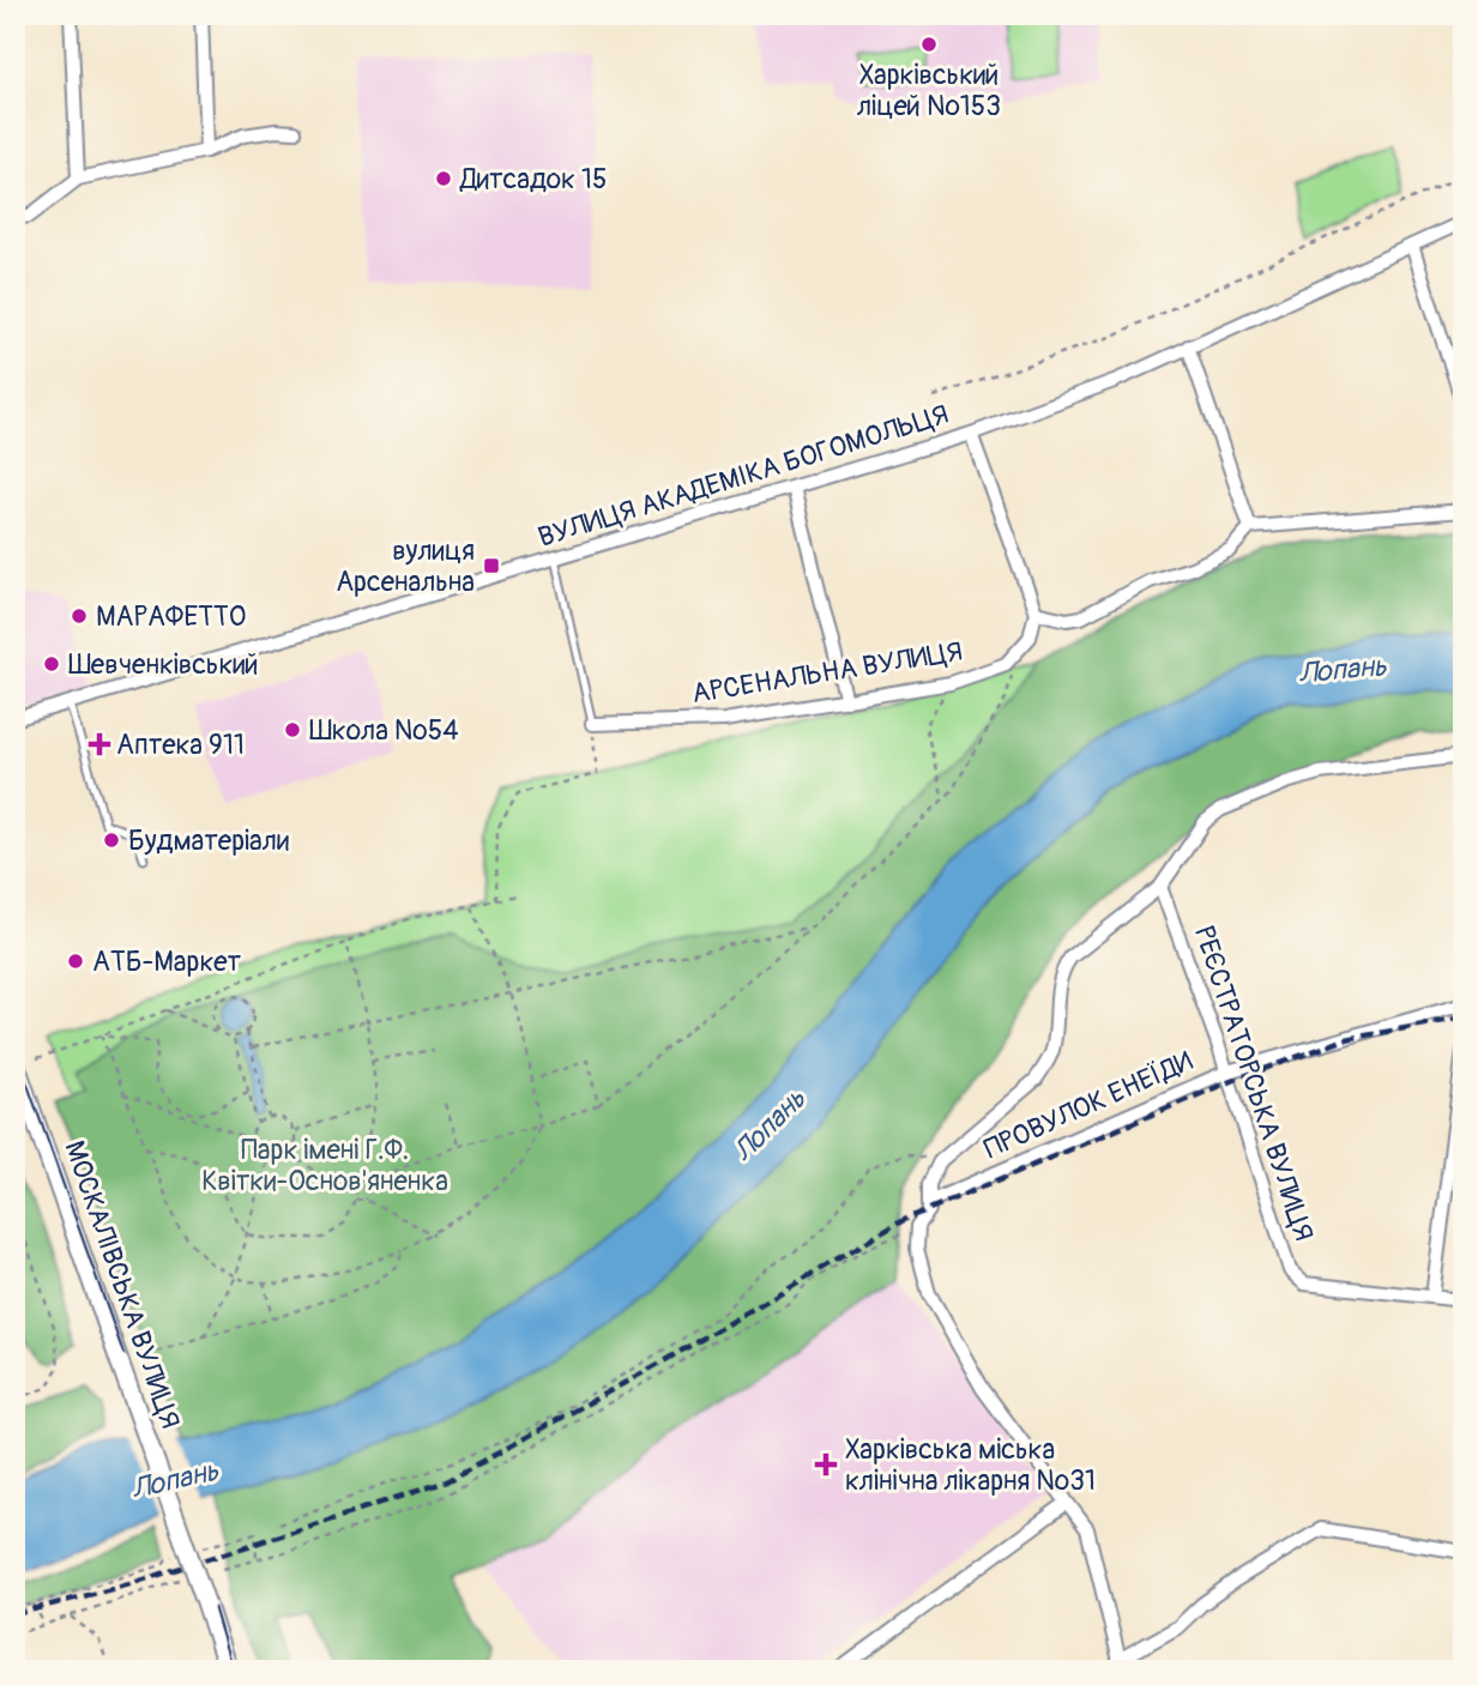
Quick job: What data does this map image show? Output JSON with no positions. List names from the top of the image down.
{
  "streets": {
    "street": [
      "ВУЛИЦЯ АКАДЕМІКА БОГОМОЛЬЦЯ",
      "АРСЕНАЛЬНА ВУЛИЦЯ",
      "РЕЄСТРАТОРСЬКА ВУЛИЦЯ",
      "ПРОВУЛОК ЕНЕЇДИ",
      "МОСКАЛІВСЬКА ВУЛИЦЯ"
    ]
  },
  "crossings": [
    ["РЕЄСТРАТОРСЬКА ВУЛИЦЯ", "ПРОВУЛОК ЕНЕЇДИ"]
  ],
  "water": ["Лопань"],
  "parks": ["Парк імені Г.Ф. Квітки-Основ'яненка"],
  "places": {
    "other": [
      "Харківський ліцей №153",
      "Дитсадок 15",
      "МАРАФЕТТО",
      "Шевченківський",
      "Школа №54",
      "Будматеріали",
      "АТБ-Маркет"
    ],
    "transit": ["вулиця Арсенальна"],
    "health": ["Аптека 911", "Харківська міська клінічна лікарня №31"]
  }
}
